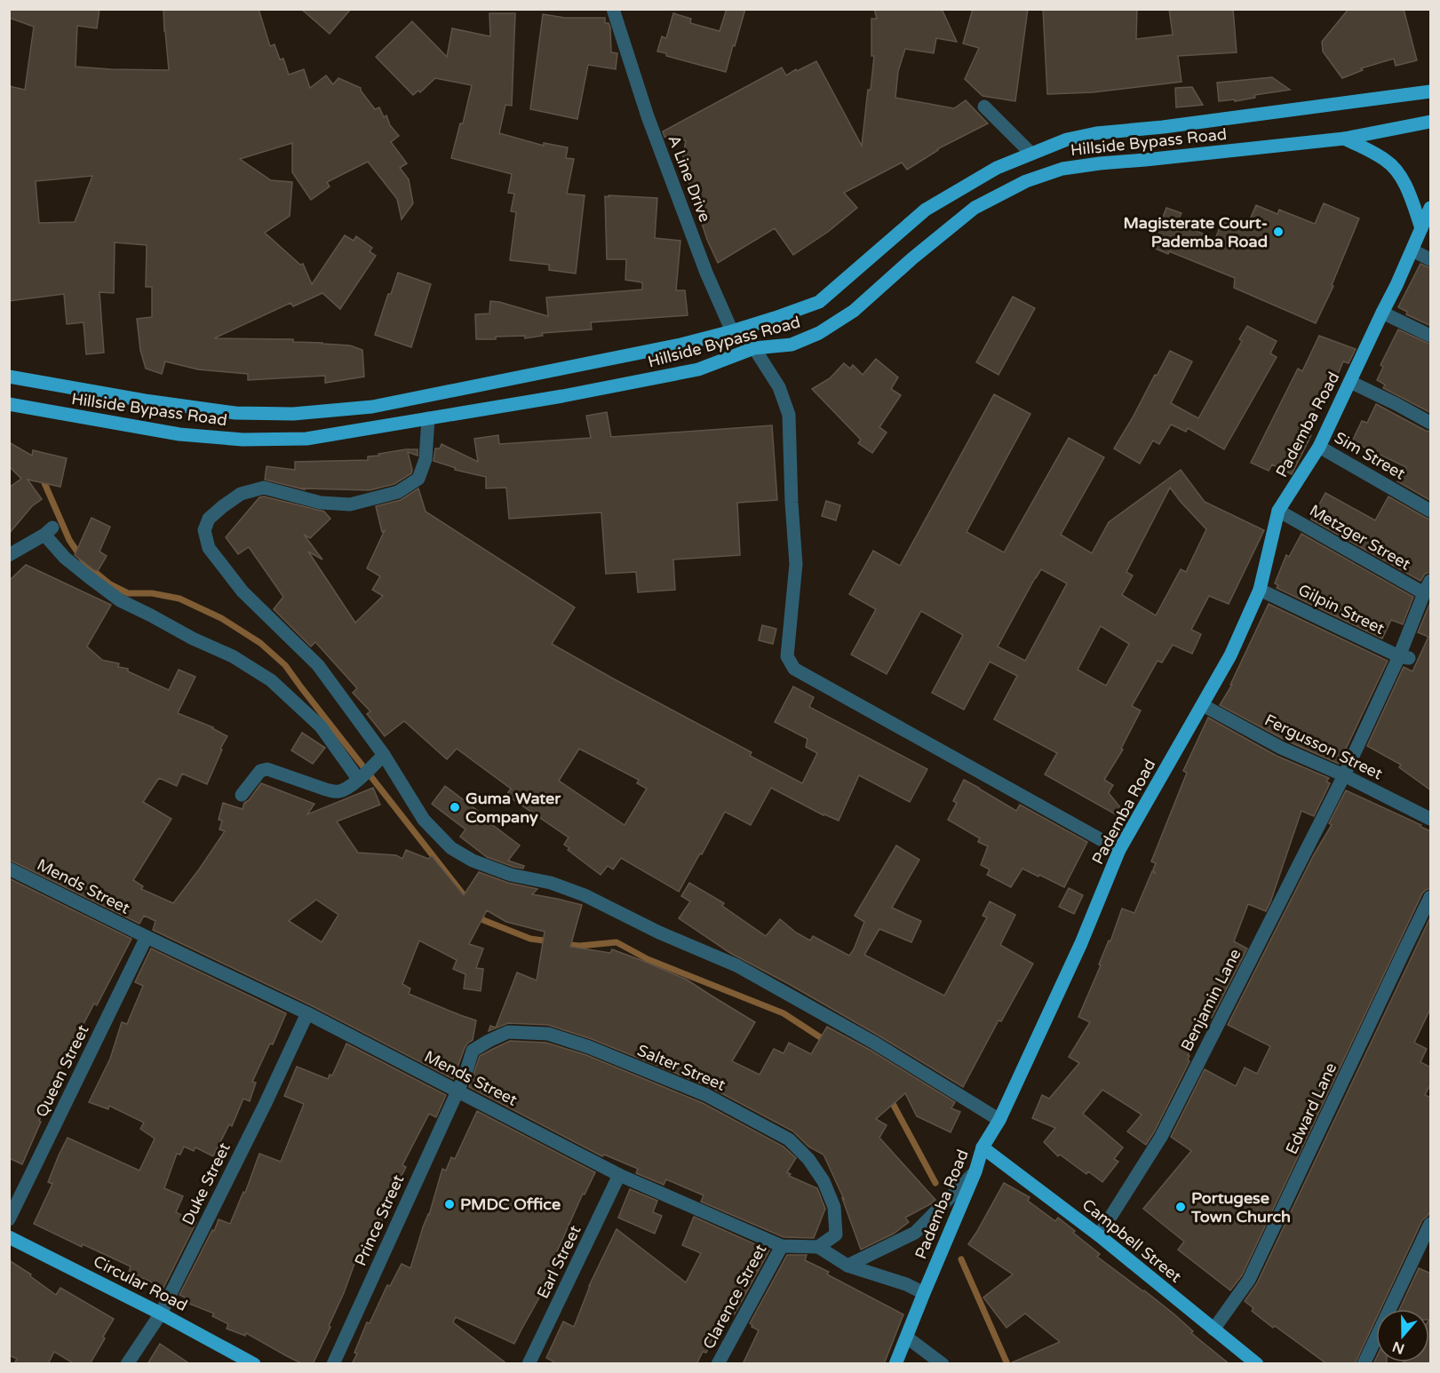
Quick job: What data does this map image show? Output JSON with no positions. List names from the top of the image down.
{
  "streets": {
    "main road": [
      "Hillside Bypass Road",
      "Pademba Road",
      "Campbell Street",
      "Circular Road"
    ],
    "street": [
      "A Line Drive",
      "Sim Street",
      "Metzger Street",
      "Gilpin Street",
      "Fergusson Street",
      "Mends Street",
      "Benjamin Lane",
      "Salter Street",
      "Queen Street",
      "Edward Lane",
      "Duke Street",
      "Prince Street",
      "Earl Street",
      "Clarence Street"
    ]
  },
  "crossings": [
    ["Hillside Bypass Road", "A Line Drive"],
    ["A Line Drive", "Pademba Road"],
    ["Pademba Road", "Sim Street"],
    ["Pademba Road", "Metzger Street"],
    ["Pademba Road", "Gilpin Street"],
    ["Pademba Road", "Fergusson Street"],
    ["Pademba Road", "Campbell Street"],
    ["Metzger Street", "Benjamin Lane"],
    ["Gilpin Street", "Benjamin Lane"],
    ["Fergusson Street", "Benjamin Lane"],
    ["Mends Street", "Salter Street"],
    ["Mends Street", "Queen Street"],
    ["Mends Street", "Duke Street"],
    ["Mends Street", "Prince Street"],
    ["Mends Street", "Earl Street"],
    ["Mends Street", "Clarence Street"],
    ["Benjamin Lane", "Campbell Street"],
    ["Salter Street", "Prince Street"],
    ["Edward Lane", "Campbell Street"],
    ["Duke Street", "Circular Road"]
  ],
  "places": [
    "Magisterate Court- Pademba Road",
    "Guma Water Company",
    "PMDC Office",
    "Portugese Town Church"
  ],
  "north": "bottom"
}
